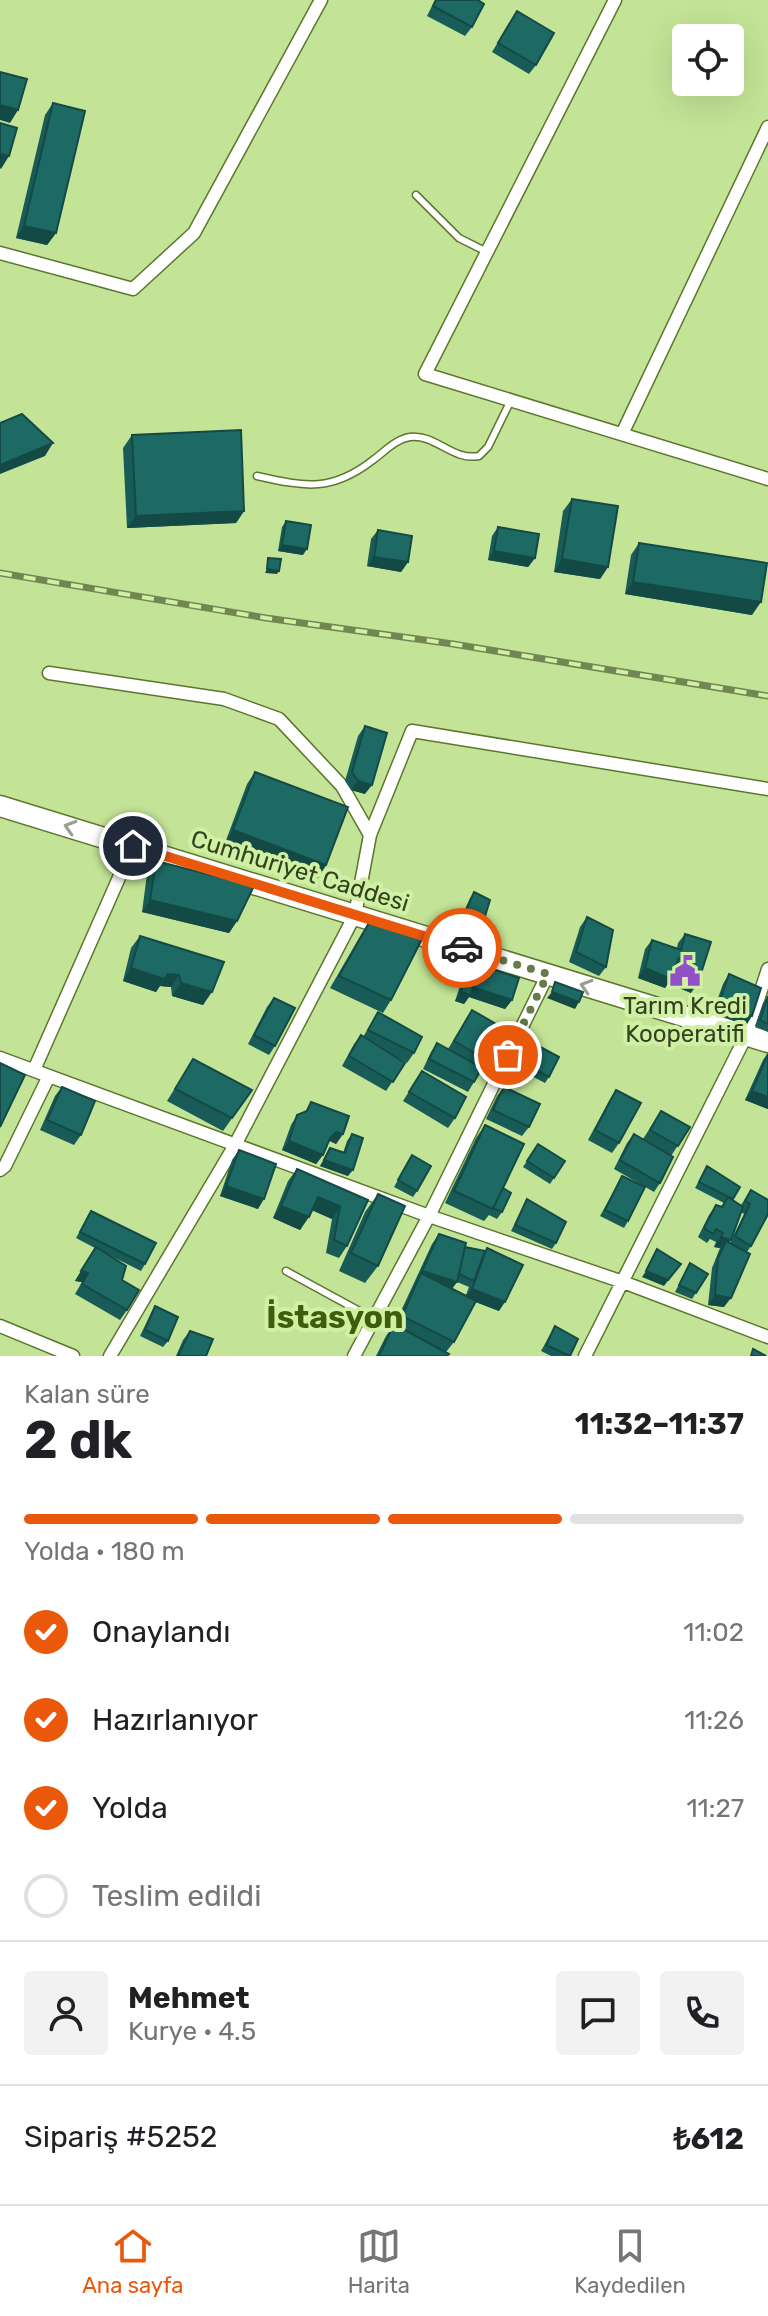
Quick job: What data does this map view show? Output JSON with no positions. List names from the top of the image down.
{
  "streets": {
    "main road": ["Cumhuriyet Caddesi"]
  },
  "one_way": ["Cumhuriyet Caddesi"],
  "districts": ["İstasyon"],
  "places": {
    "public building": ["Tarım Kredi Kooperatifi"]
  },
  "page": {
    "heading": ["2 dk", "Kalan süre", "11:32–11:37"],
    "panel": [
      "Mehmet",
      "Kurye · 4.5",
      "Sipariş #5252",
      "₺612"
    ],
    "bar": "Yolda · 180 m",
    "list": [
      ["Onaylandı", "11:02"],
      ["Hazırlanıyor", "11:26"],
      ["Yolda", "11:27"],
      "Teslim edildi"
    ],
    "tabs": ["Ana sayfa", "Harita", "Kaydedilen"]
  }
}
